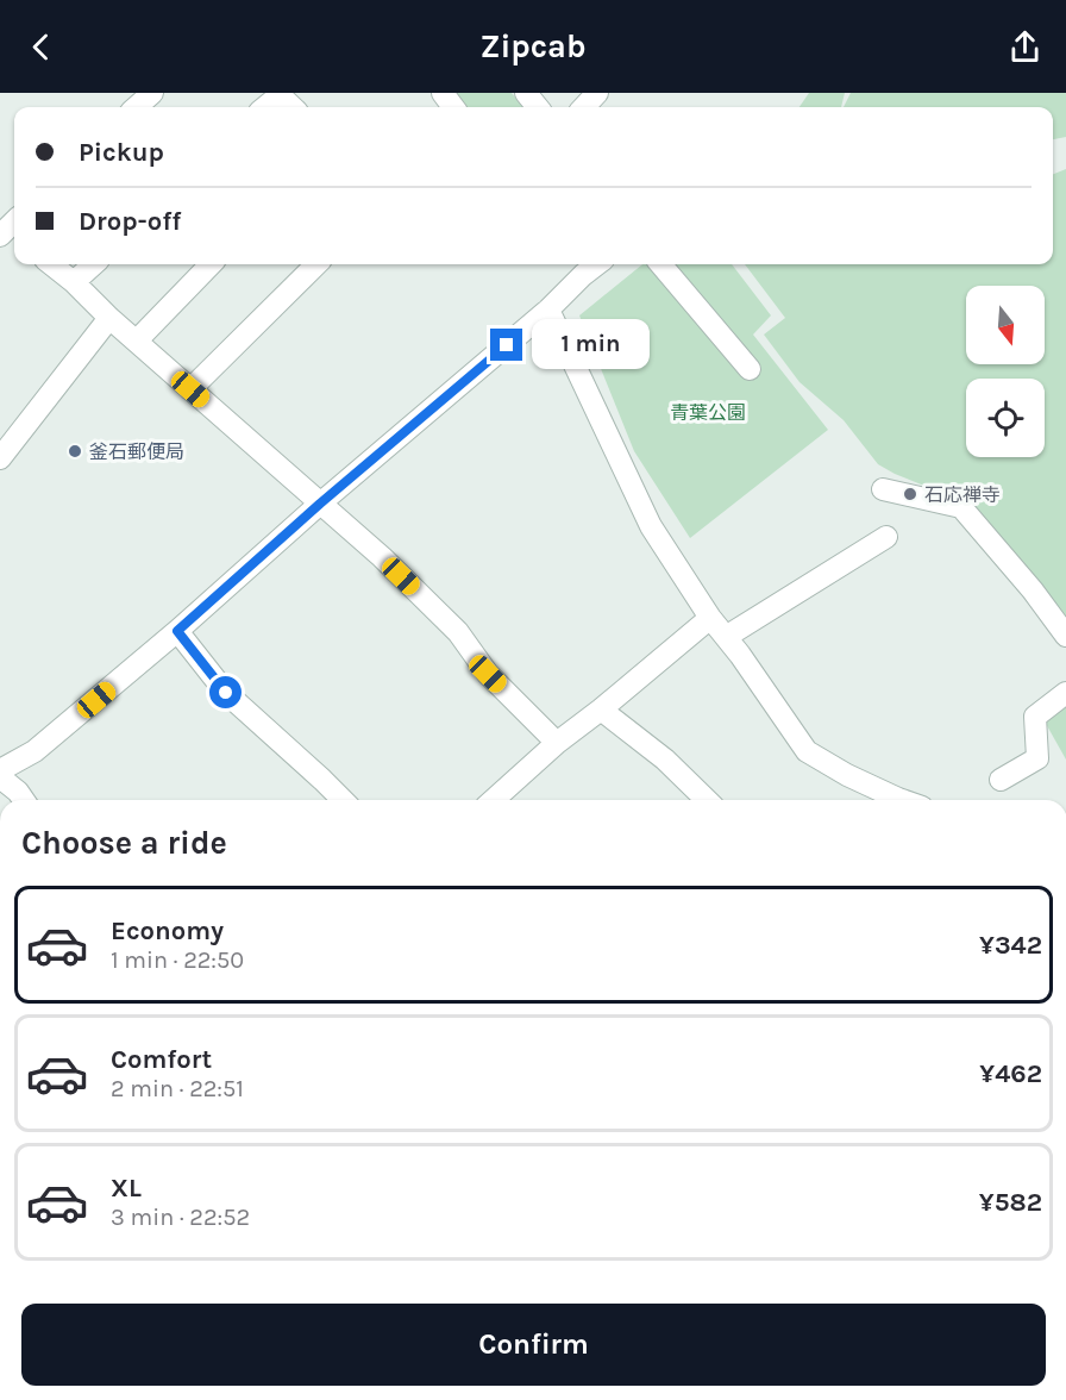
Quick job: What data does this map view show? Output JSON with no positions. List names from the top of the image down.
{
  "parks": ["青葉公園"],
  "places": ["釜石郵便局", "石応禅寺"],
  "north": "bottom",
  "page": {
    "header": "Zipcab",
    "banner": ["Pickup", "Drop-off"],
    "bubble": "1 min",
    "heading": "Choose a ride",
    "list": [
      {
        "name": "Economy",
        "note": "1 min · 22:50",
        "value": "¥342"
      },
      {
        "name": "Comfort",
        "note": "2 min · 22:51",
        "value": "¥462"
      },
      {
        "name": "XL",
        "note": "3 min · 22:52",
        "value": "¥582"
      }
    ],
    "buttons": "Confirm"
  }
}
